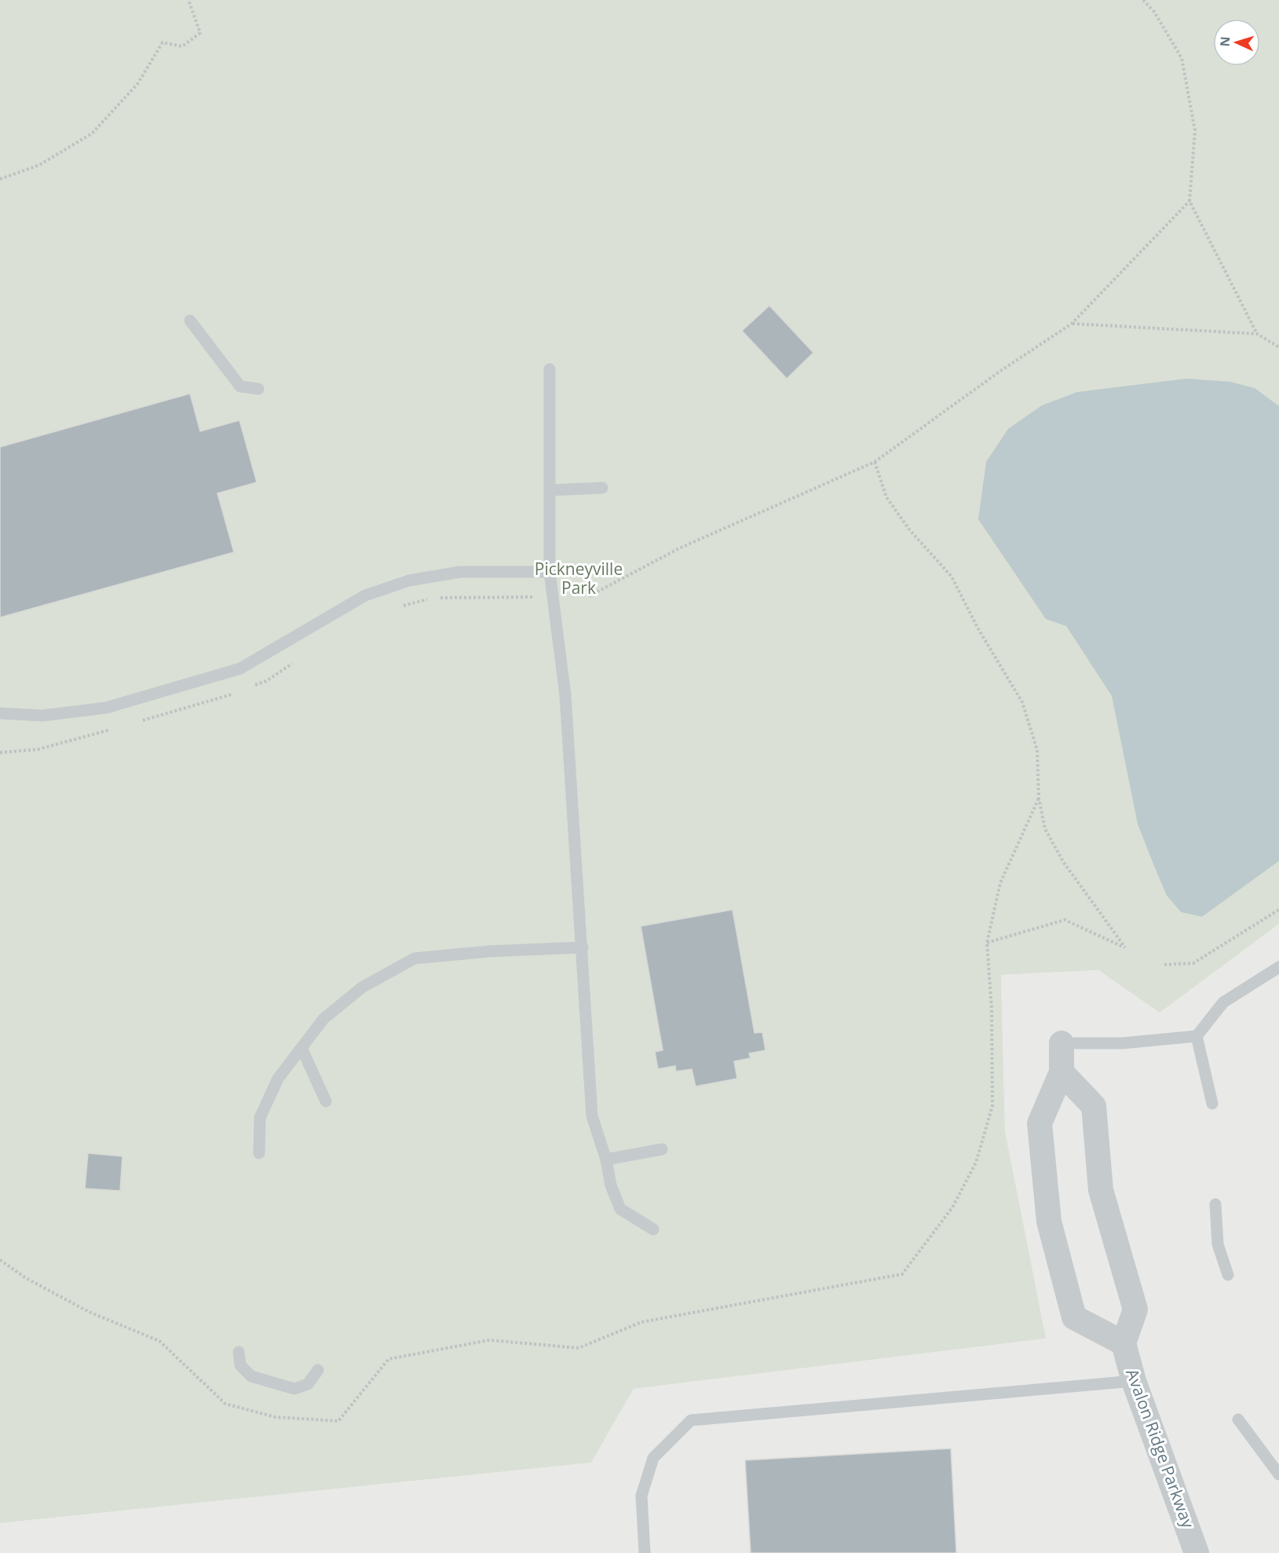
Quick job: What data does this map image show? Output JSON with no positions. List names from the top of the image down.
{
  "streets": {
    "street": ["Avalon Ridge Parkway"]
  },
  "parks": ["Pickneyville Park"],
  "north": "left"
}
